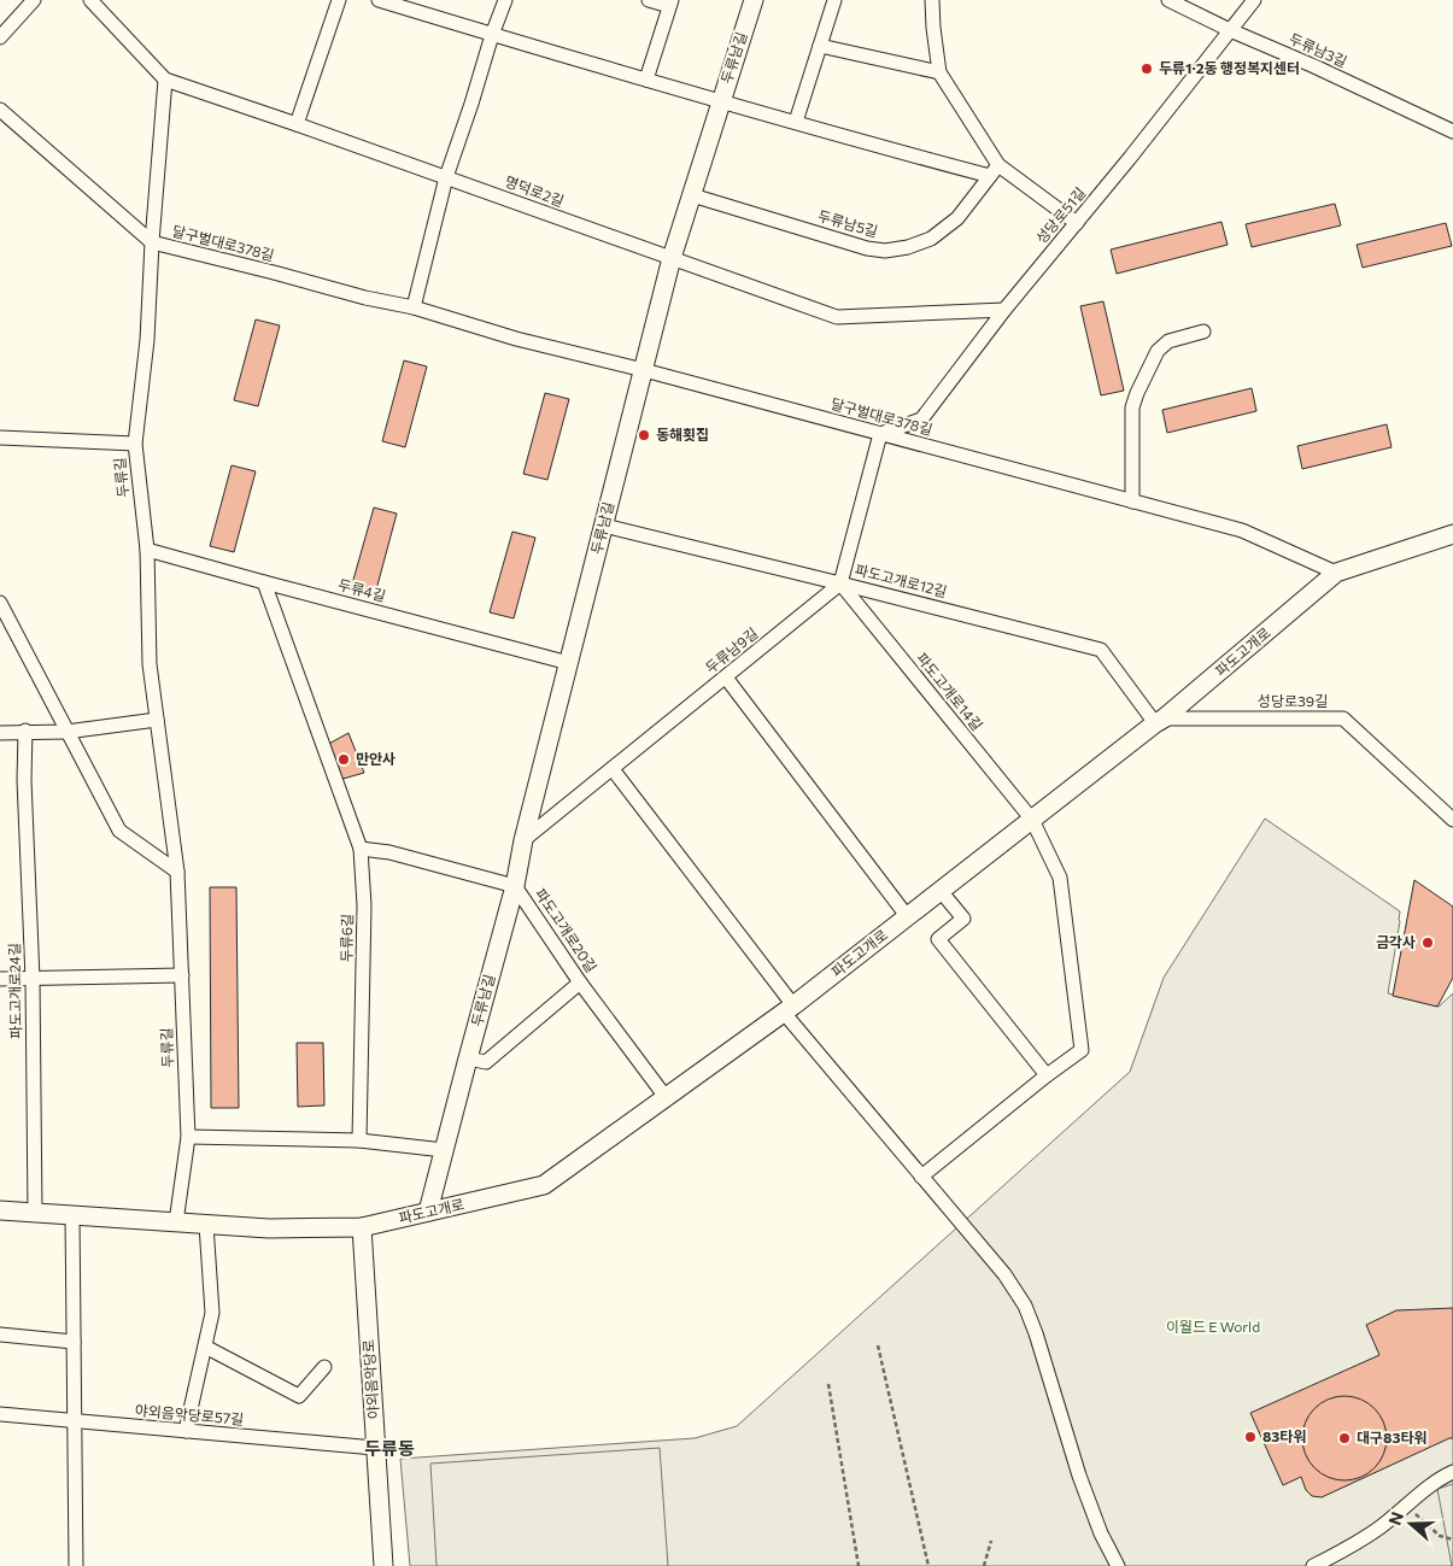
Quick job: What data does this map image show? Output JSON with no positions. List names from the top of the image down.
{
  "streets": {
    "street": [
      "두류남3길",
      "두류남길",
      "명덕로2길",
      "성당로51길",
      "두류남5길",
      "달구벌대로378길",
      "두류길",
      "파도고개로12길",
      "두류4길",
      "두류남9길",
      "파도고개로",
      "파도고개로14길",
      "성당로39길",
      "파도고개로20길",
      "두류6길",
      "파도고개로24길",
      "야외음악당로",
      "야외음악당로57길"
    ]
  },
  "crossings": [
    ["두류남3길", "성당로51길"],
    ["두류남길", "명덕로2길"],
    ["두류남길", "두류남5길"],
    ["두류남길", "달구벌대로378길"],
    ["두류남길", "파도고개로12길"],
    ["두류남길", "두류4길"],
    ["두류남길", "두류남9길"],
    ["두류남길", "파도고개로"],
    ["두류남길", "파도고개로20길"],
    ["명덕로2길", "성당로51길"],
    ["명덕로2길", "두류길"],
    ["성당로51길", "달구벌대로378길"],
    ["달구벌대로378길", "두류길"],
    ["달구벌대로378길", "파도고개로"],
    ["두류길", "두류4길"],
    ["두류길", "파도고개로"],
    ["파도고개로12길", "두류남9길"],
    ["파도고개로12길", "파도고개로"],
    ["파도고개로12길", "파도고개로14길"],
    ["파도고개로12길", "성당로39길"],
    ["두류4길", "두류6길"],
    ["두류남9길", "파도고개로14길"],
    ["파도고개로", "파도고개로14길"],
    ["파도고개로", "성당로39길"],
    ["파도고개로", "파도고개로20길"],
    ["파도고개로", "파도고개로24길"],
    ["파도고개로", "야외음악당로"],
    ["파도고개로20길", "두류6길"],
    ["야외음악당로", "야외음악당로57길"]
  ],
  "districts": ["두류동"],
  "parks": ["이월드 E World"],
  "places": [
    "두류1·2동 행정복지센터",
    "동해횟집",
    "만안사",
    "금각사",
    "83타워",
    "대구83타워"
  ],
  "north": "left"
}
